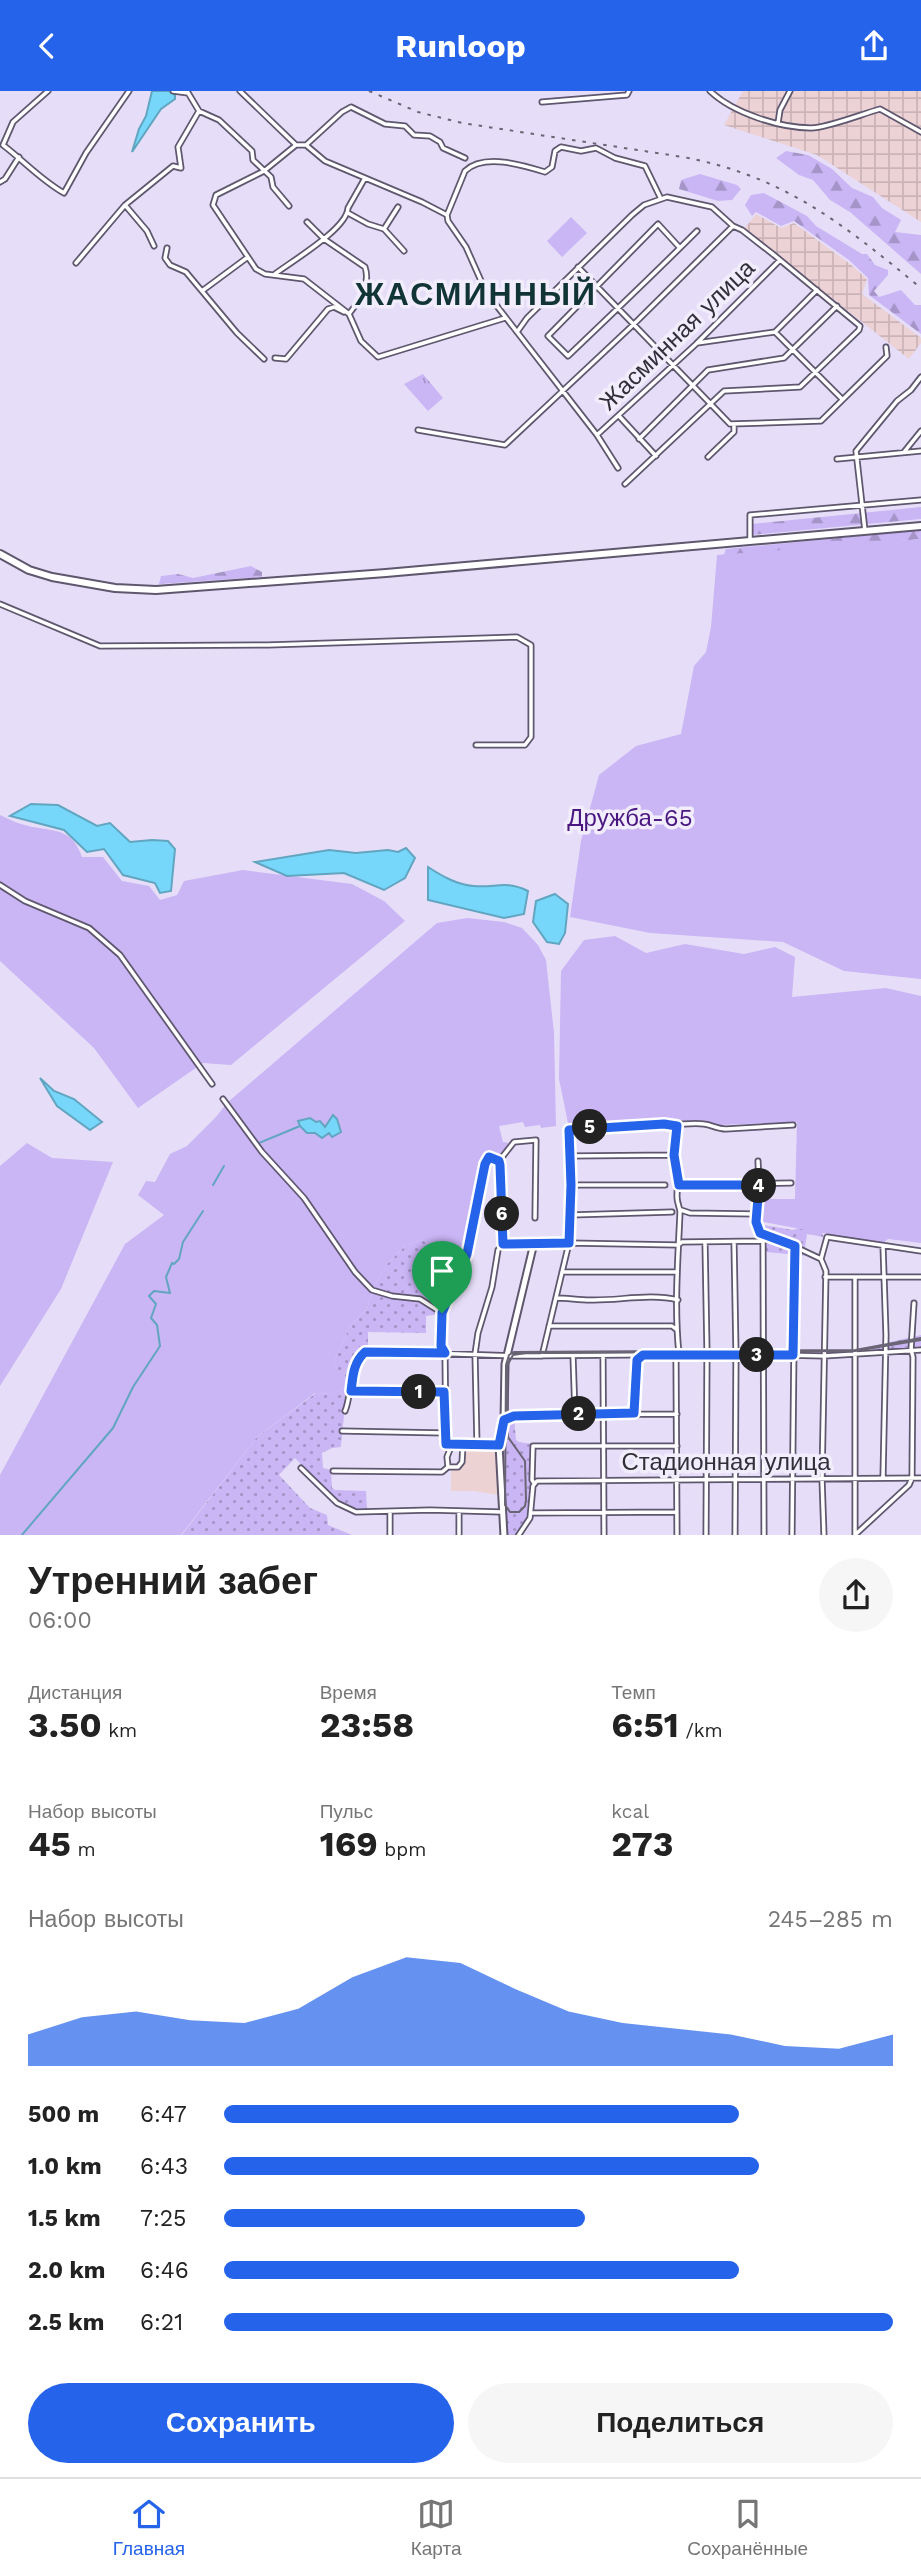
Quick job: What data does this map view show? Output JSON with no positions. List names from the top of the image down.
{
  "streets": {
    "street": ["Жасминная улица", "Стадионная улица"]
  },
  "districts": ["ЖАСМИННЫЙ"],
  "parks": ["Дружба-65"],
  "page": {
    "header": "Runloop",
    "pins": [
      "5",
      "4",
      "6",
      "3",
      "1",
      "2"
    ],
    "heading": ["Утренний забег", "06:00"],
    "stats": [
      ["Дистанция", "3.50 km"],
      ["Время", "23:58"],
      ["Темп", "6:51 /km"],
      ["Набор высоты", "45 m"],
      ["Пульс", "169 bpm"],
      ["kcal", "273"]
    ],
    "chart": ["Набор высоты", "245–285 m"],
    "list": [
      {
        "name": "500 m",
        "note": "6:47"
      },
      {
        "name": "1.0 km",
        "note": "6:43"
      },
      {
        "name": "1.5 km",
        "note": "7:25"
      },
      {
        "name": "2.0 km",
        "note": "6:46"
      },
      {
        "name": "2.5 km",
        "note": "6:21"
      }
    ],
    "buttons": ["Сохранить", "Поделиться"],
    "tabs": ["Главная", "Карта", "Сохранённые"]
  }
}
